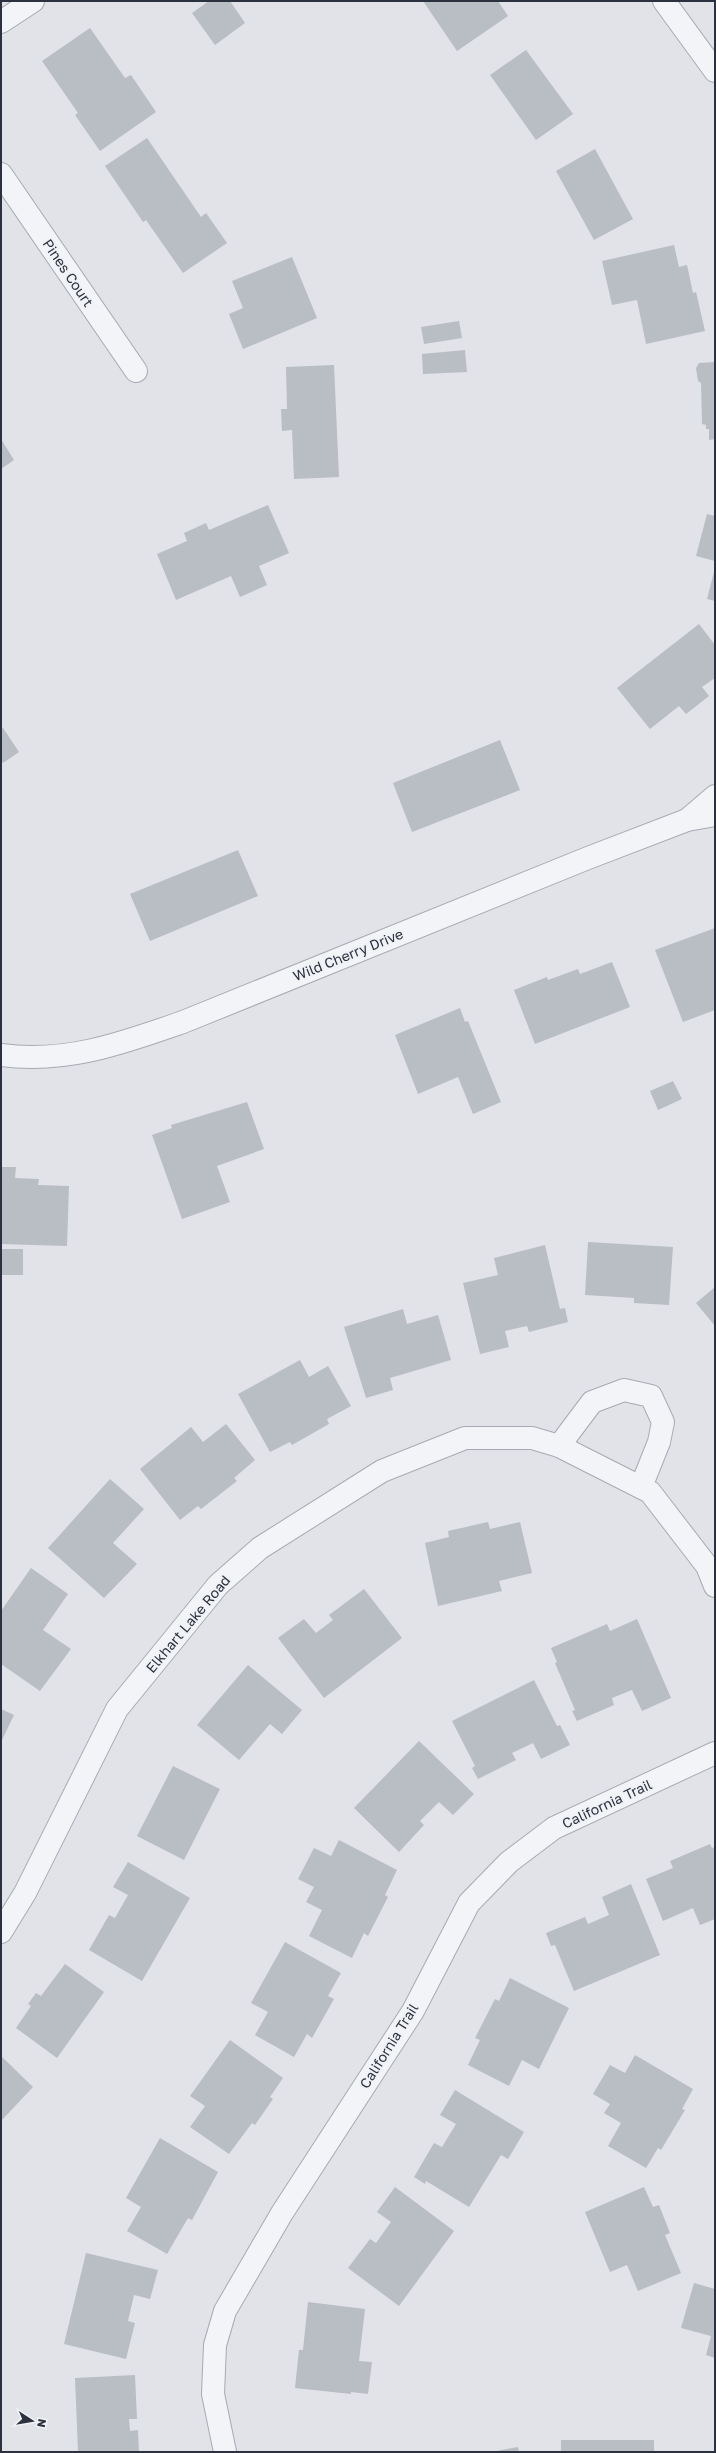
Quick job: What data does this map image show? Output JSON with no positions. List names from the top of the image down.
{
  "streets": {
    "street": [
      "Pines Court",
      "Wild Cherry Drive",
      "Elkhart Lake Road",
      "California Trail"
    ]
  },
  "north": "right"
}
